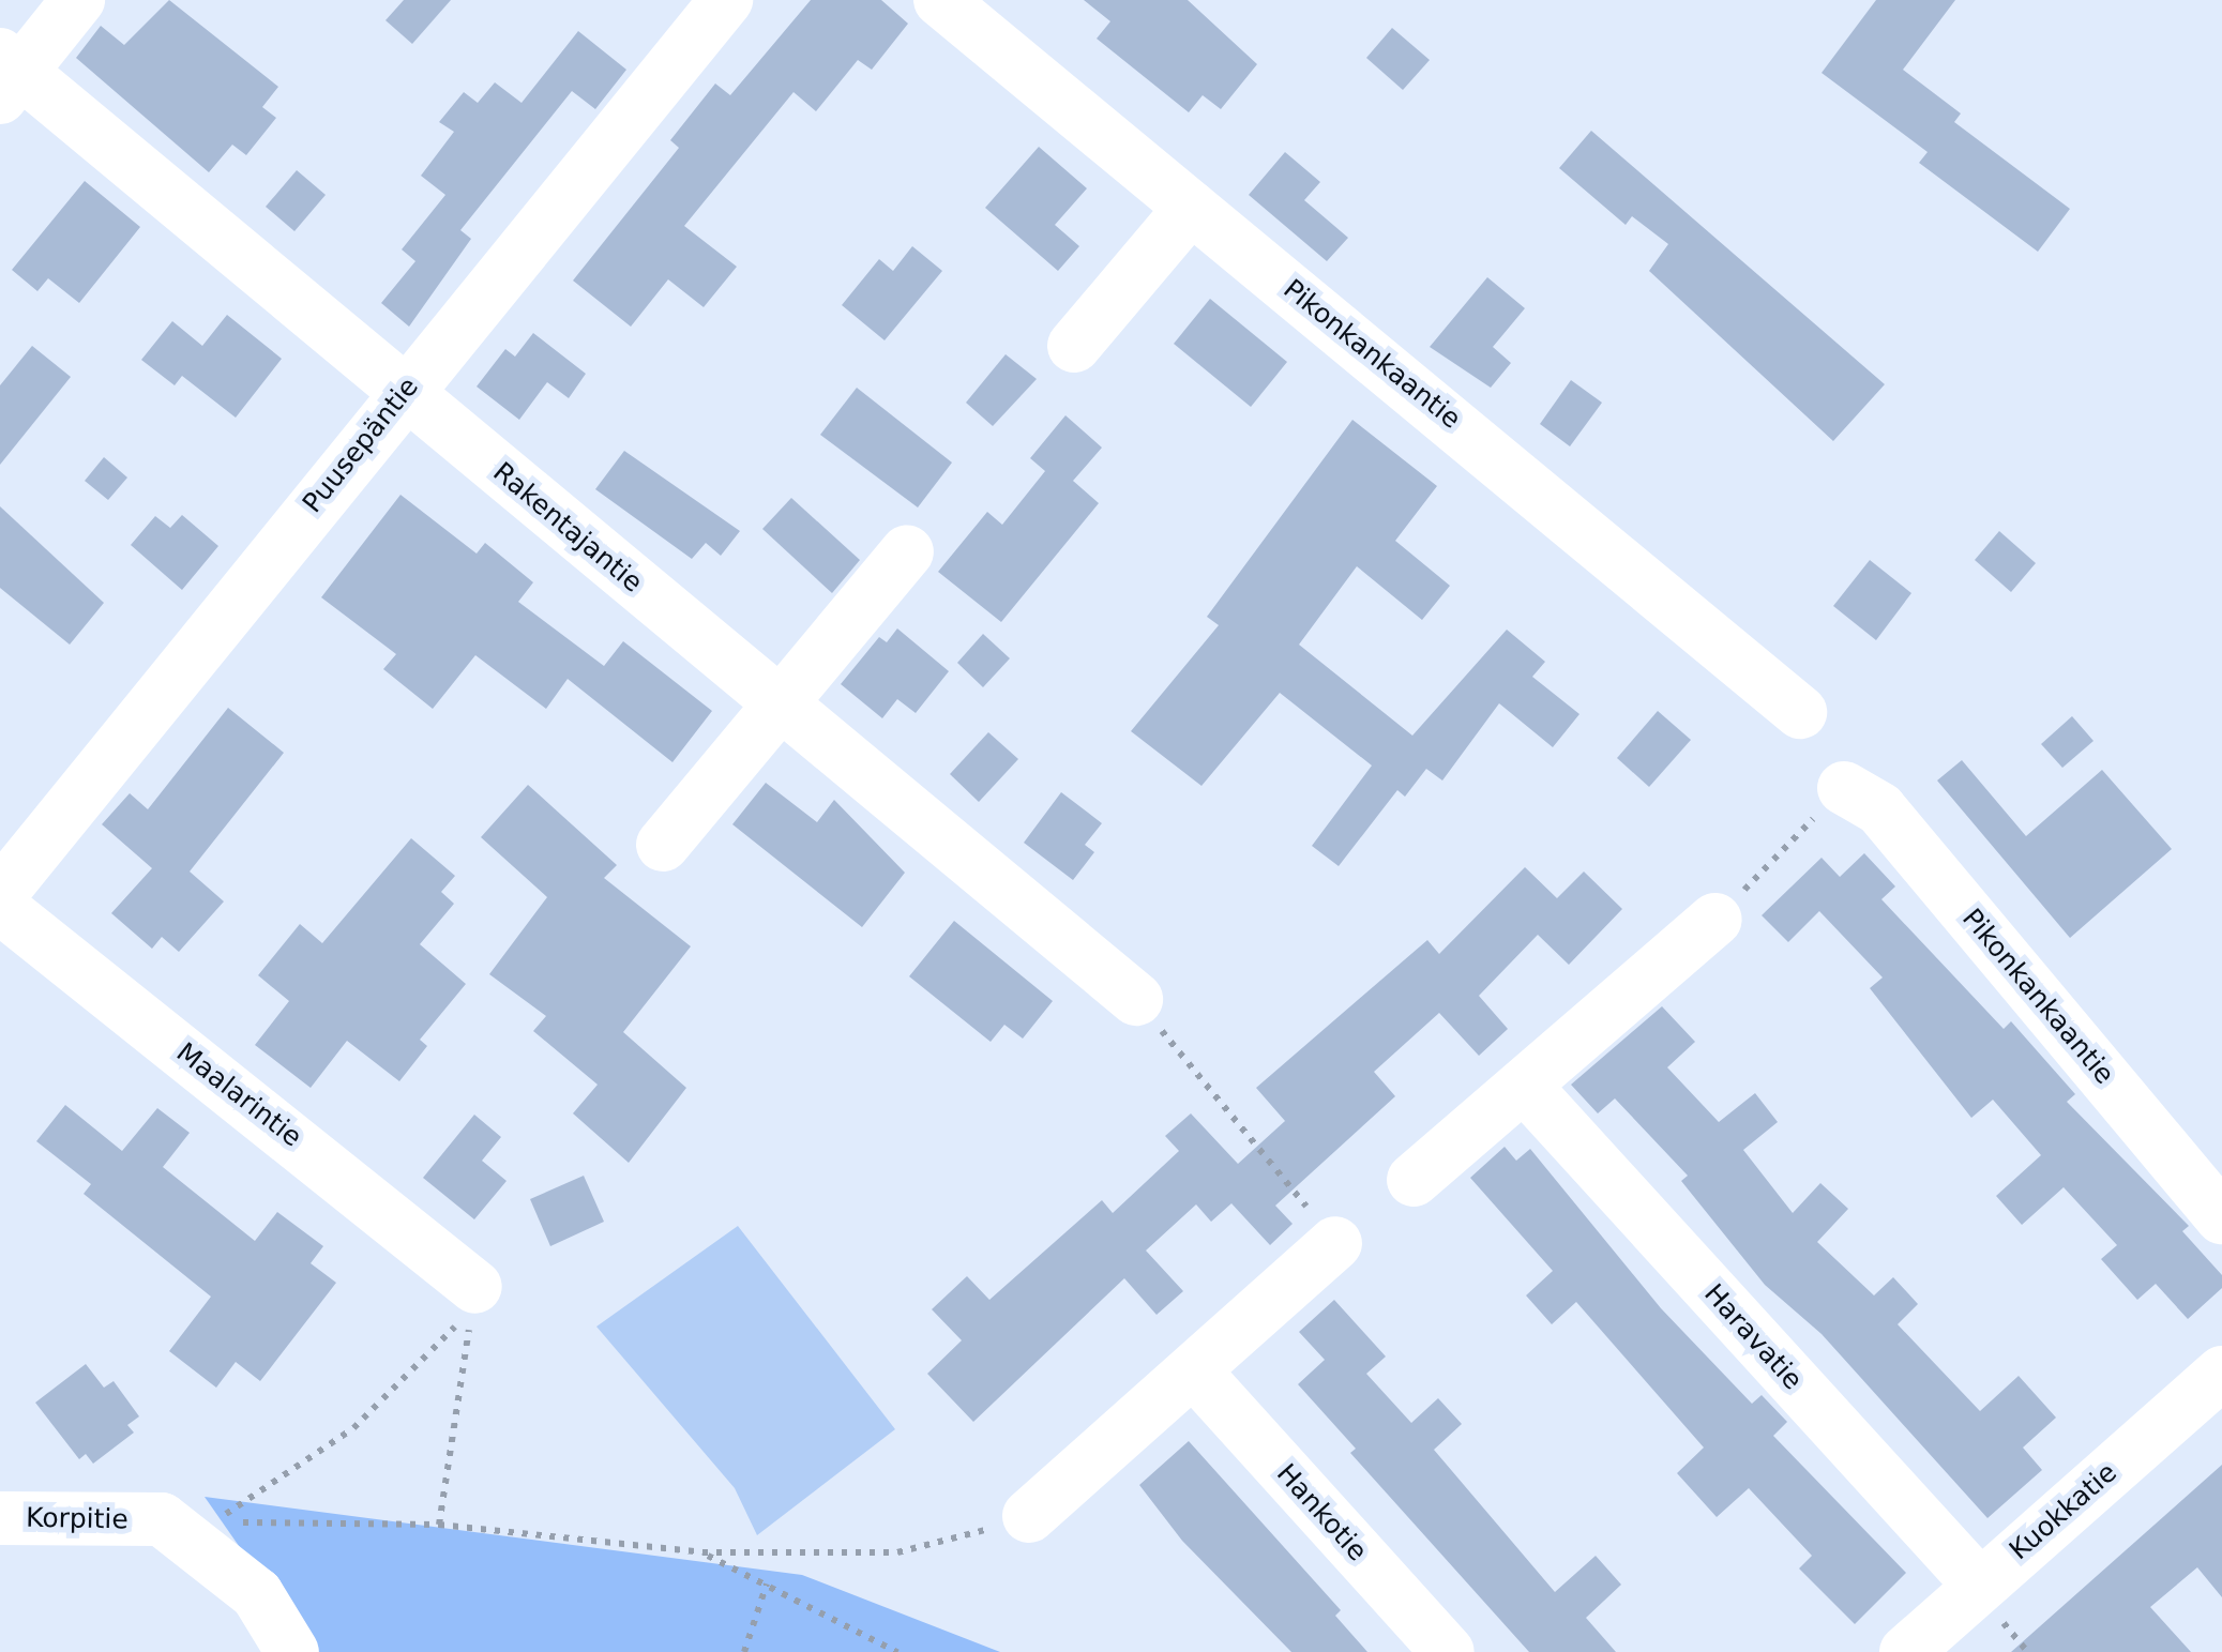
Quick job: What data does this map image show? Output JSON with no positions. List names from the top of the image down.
{
  "streets": {
    "street": [
      "Pikonkankaantie",
      "Puusepäntie",
      "Rakentajantie",
      "Maalarintie",
      "Haravatie",
      "Kuokkatie",
      "Hankotie",
      "Korpitie"
    ]
  },
  "crossings": [
    ["Puusepäntie", "Rakentajantie"],
    ["Haravatie", "Kuokkatie"]
  ]
}
